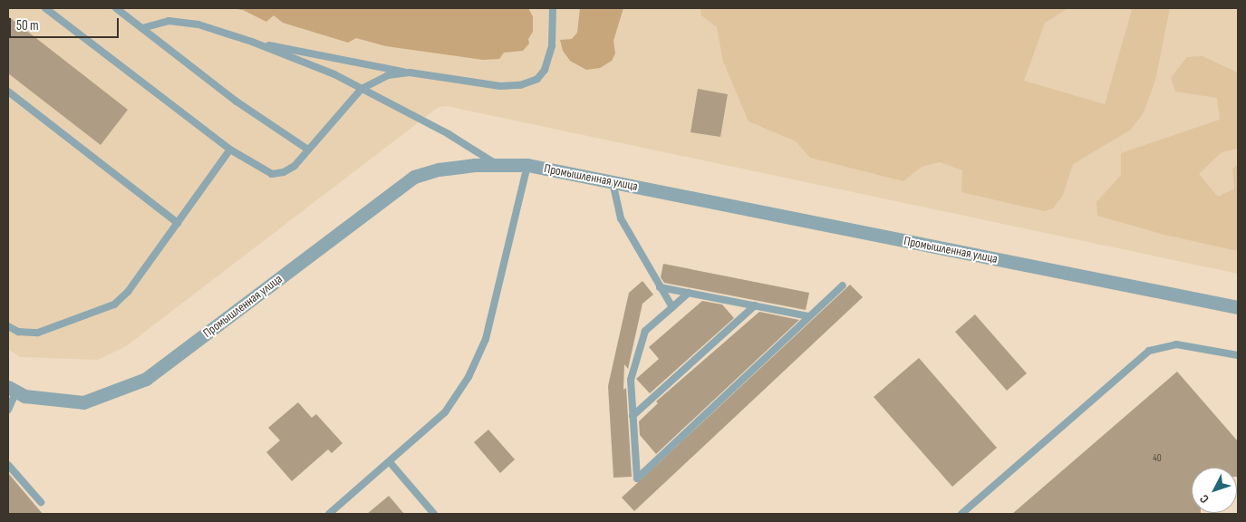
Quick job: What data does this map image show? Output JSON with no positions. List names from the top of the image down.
{
  "streets": {
    "street": ["Промышленная улица"]
  },
  "house_numbers": ["40"],
  "scale_bar": "50 m",
  "north": "bottom left"
}
